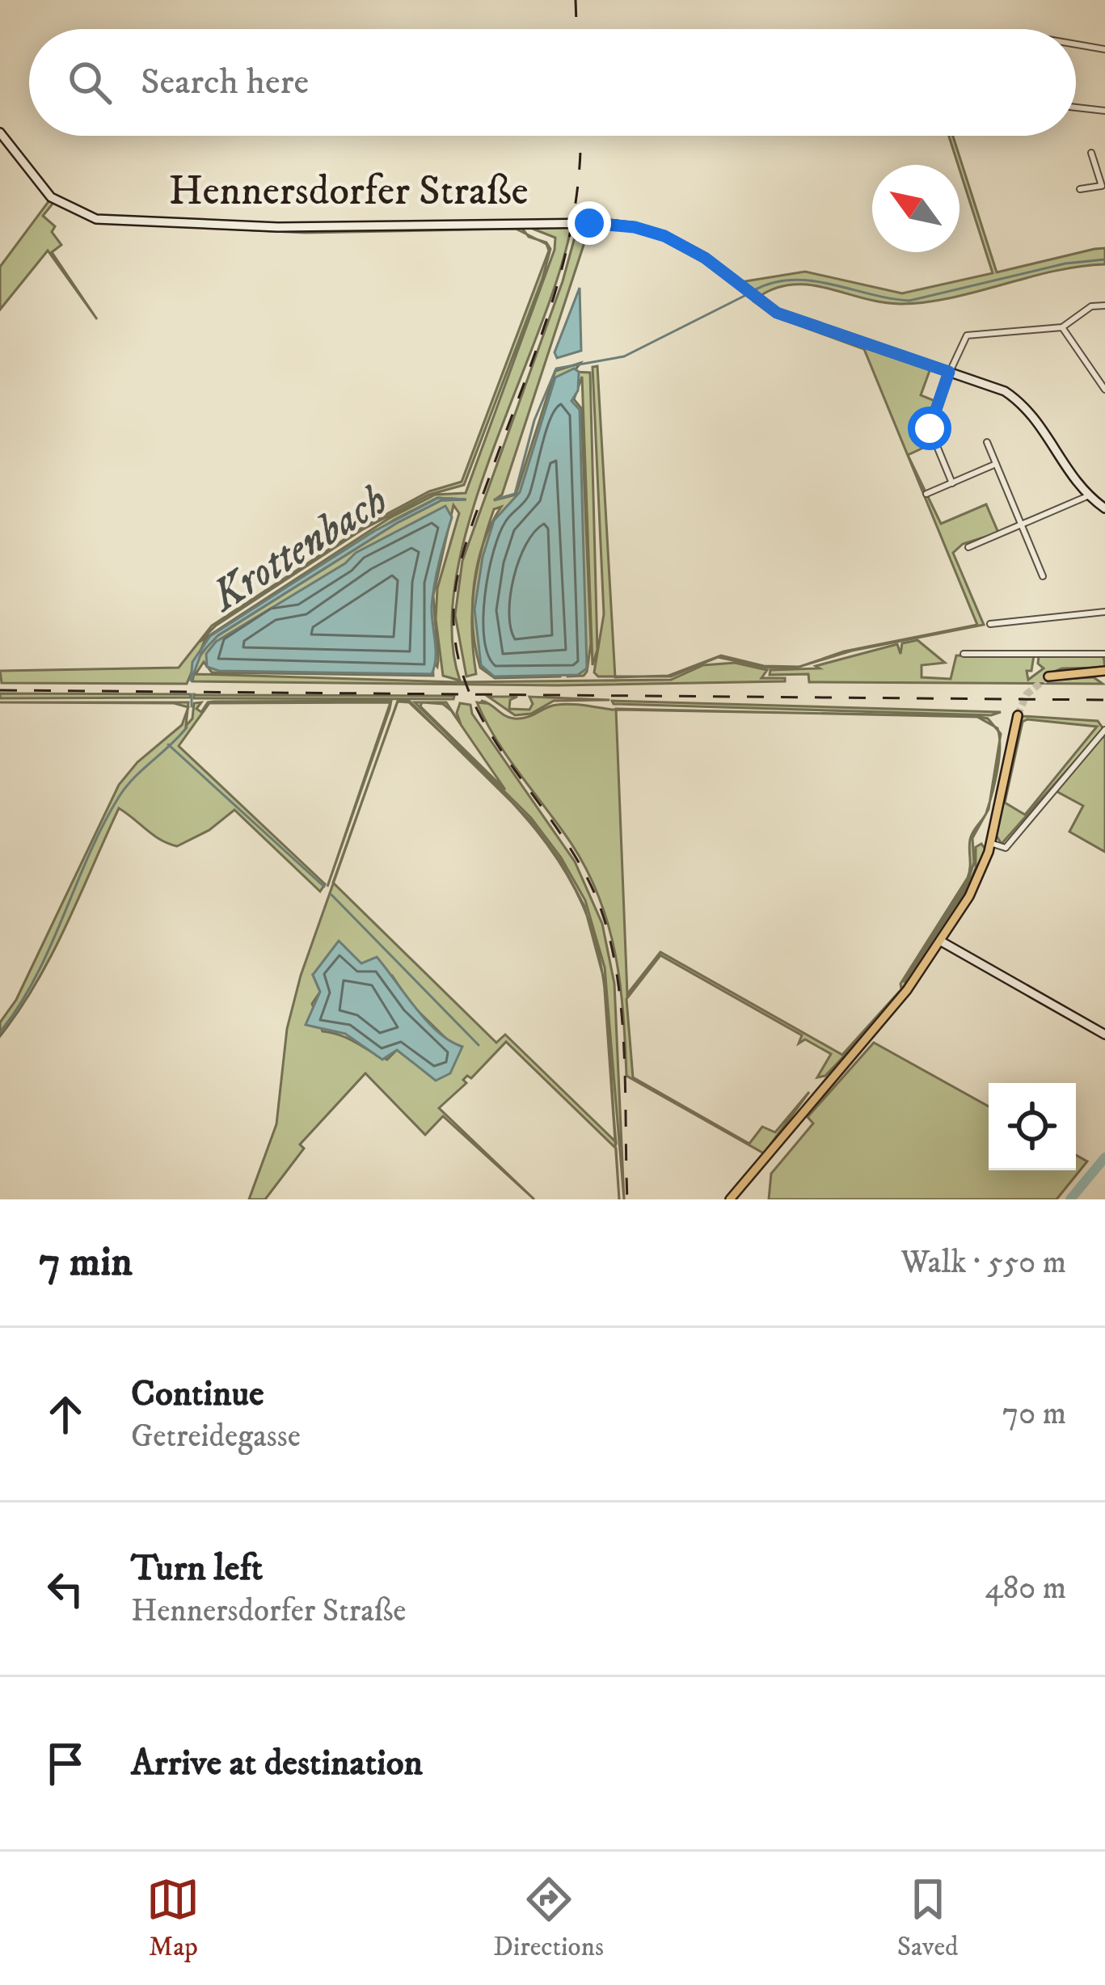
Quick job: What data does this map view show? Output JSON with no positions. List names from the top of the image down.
{
  "streets": {
    "street": ["Hennersdorfer Straße"]
  },
  "water": ["Krottenbach"],
  "north": "top left",
  "page": {
    "search": "Search here",
    "heading": ["7 min", "Walk · 550 m"],
    "list": [
      ["Continue", "Getreidegasse", "70 m"],
      ["Turn left", "Hennersdorfer Straße", "480 m"],
      "Arrive at destination"
    ],
    "nav": ["Map", "Directions", "Saved"]
  }
}
